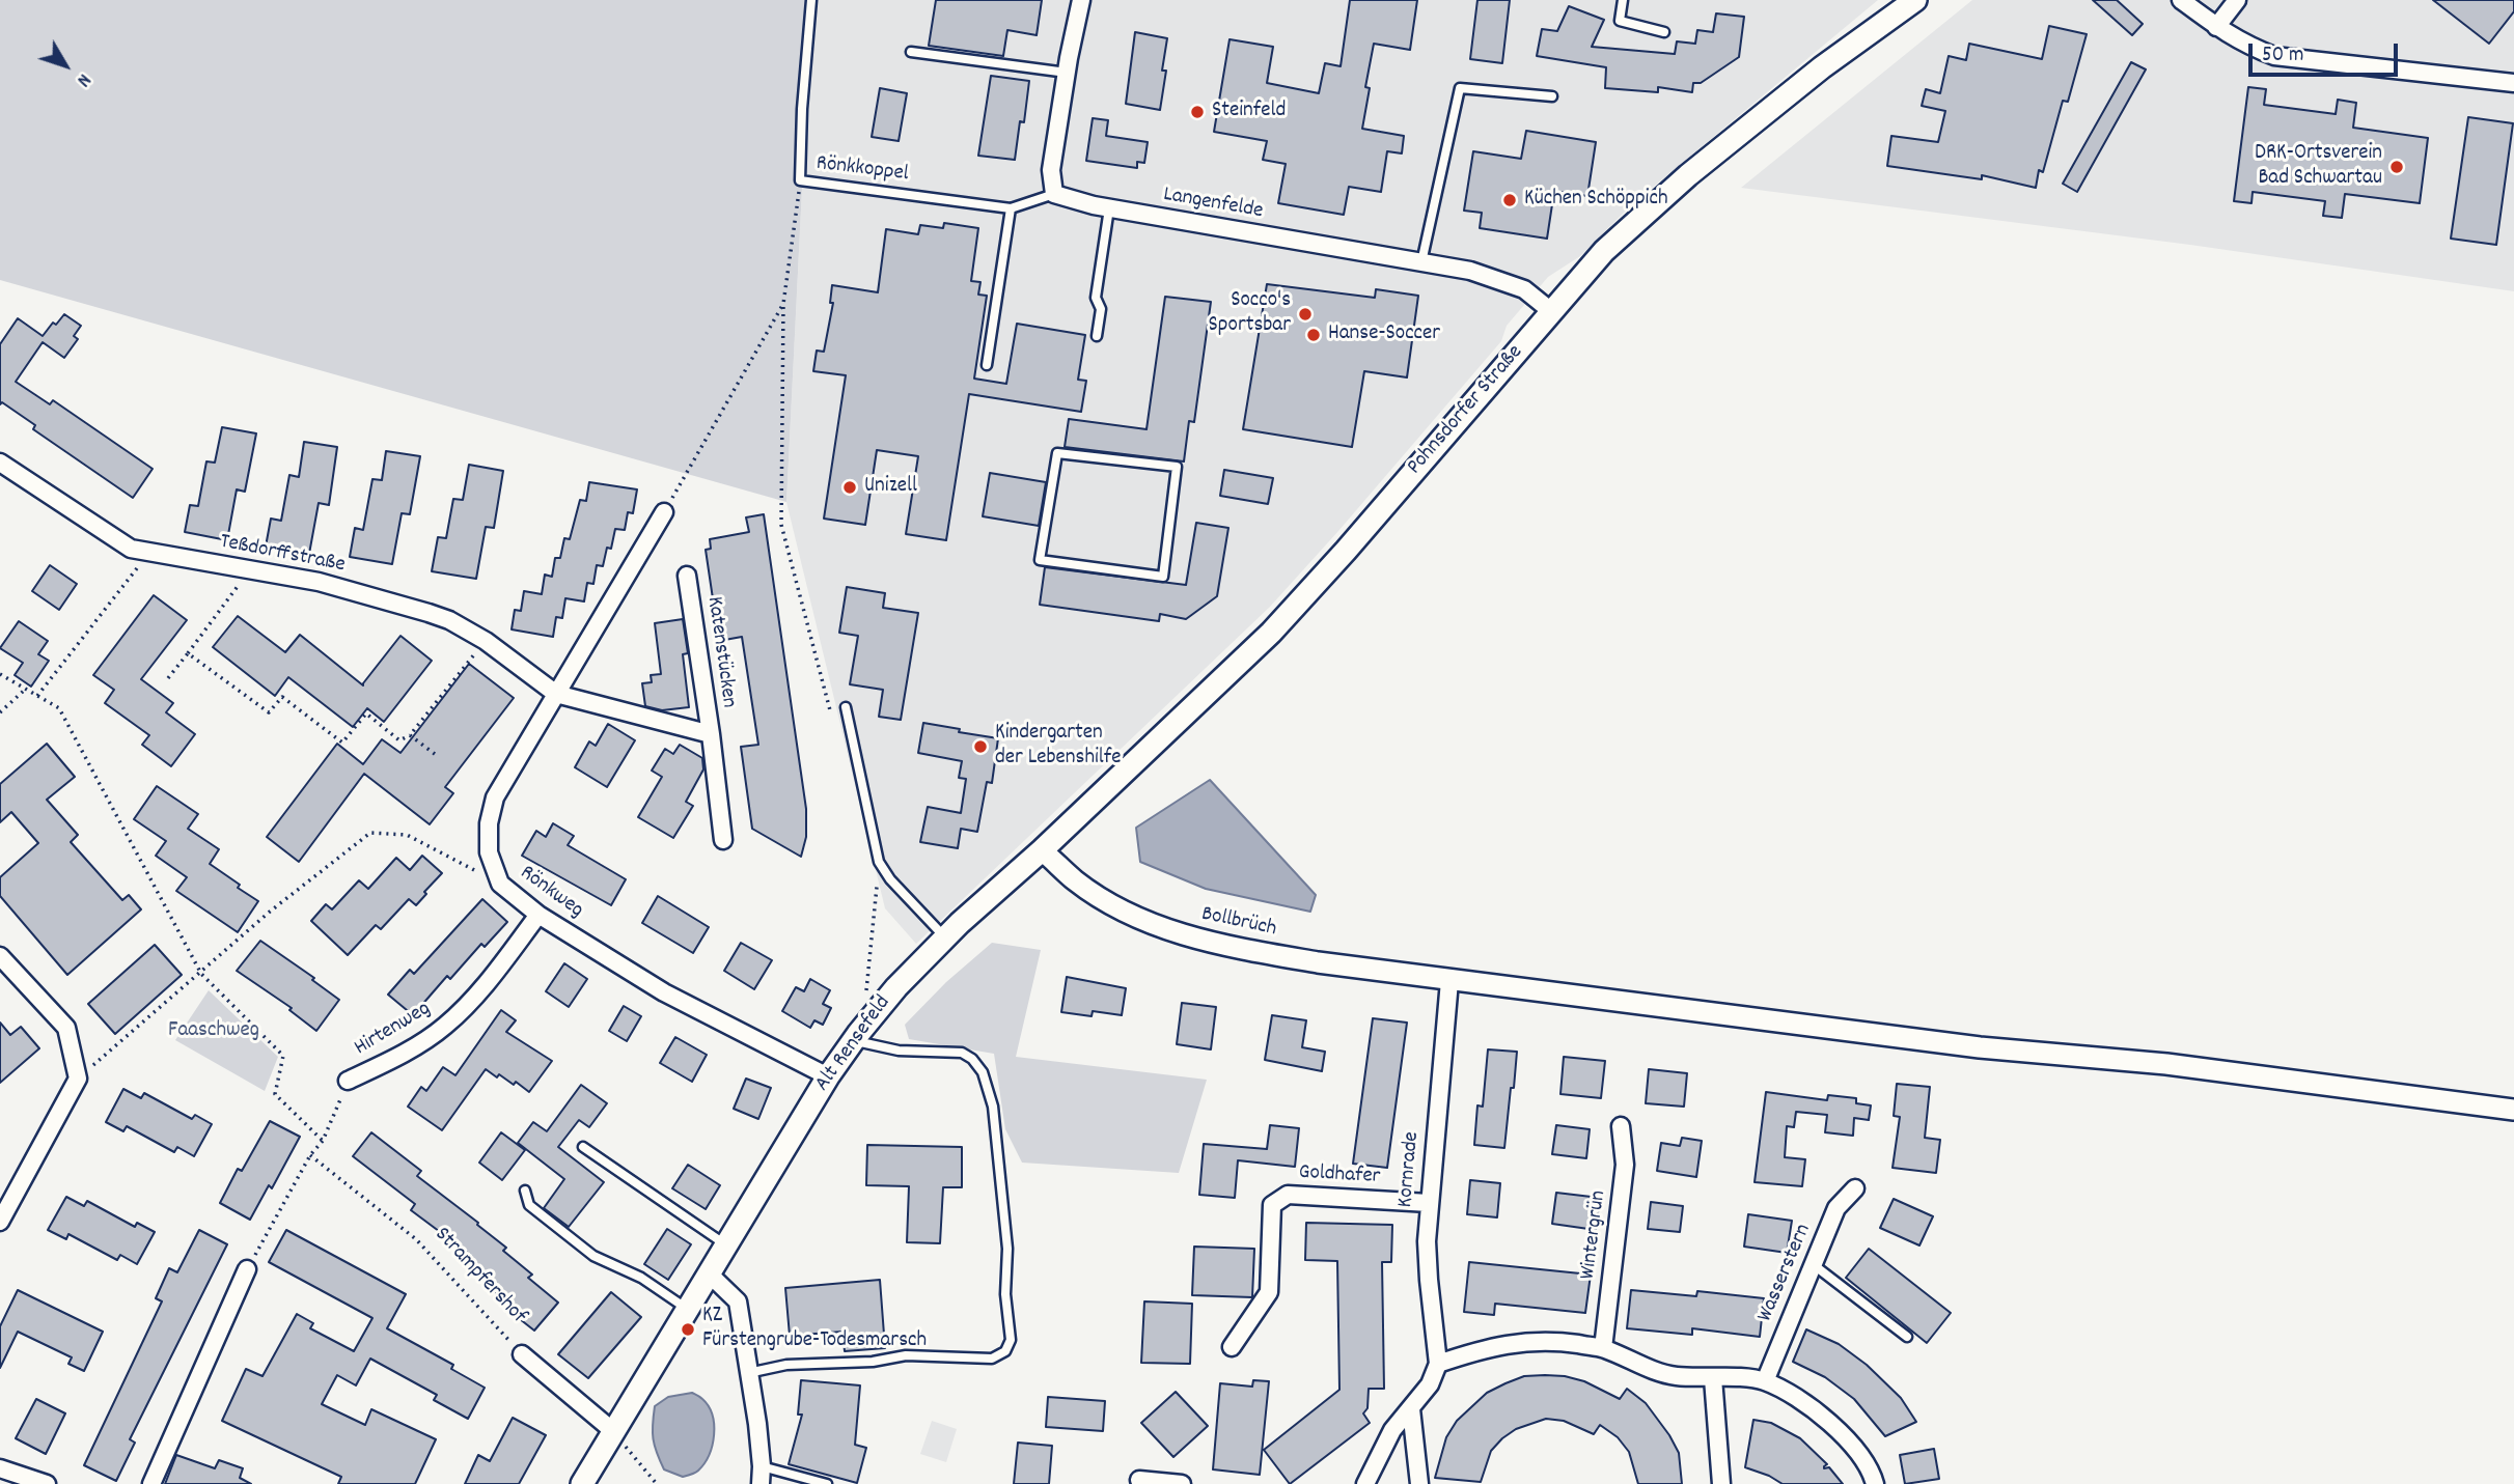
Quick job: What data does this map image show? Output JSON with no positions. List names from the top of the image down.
{
  "streets": {
    "main road": ["Pohnsdorfer Straße", "Alt Rensefeld"],
    "street": [
      "Langenfelde",
      "Teßdorffstraße",
      "Katenstücken",
      "Rönkweg",
      "Bollbrüch",
      "Hirtenweg",
      "Kornrade",
      "Goldhafer",
      "Wintergrün",
      "Wasserstern",
      "Strampfershof"
    ],
    "lane": ["Rönkkoppel"]
  },
  "crossings": [
    ["Rönkkoppel", "Langenfelde"],
    ["Langenfelde", "Pohnsdorfer Straße"],
    ["Pohnsdorfer Straße", "Bollbrüch"],
    ["Pohnsdorfer Straße", "Alt Rensefeld"],
    ["Teßdorffstraße", "Katenstücken"],
    ["Teßdorffstraße", "Rönkweg"],
    ["Katenstücken", "Rönkweg"],
    ["Rönkweg", "Hirtenweg"],
    ["Rönkweg", "Alt Rensefeld"],
    ["Bollbrüch", "Alt Rensefeld"],
    ["Bollbrüch", "Kornrade"],
    ["Hirtenweg", "Strampfershof"],
    ["Alt Rensefeld", "Strampfershof"],
    ["Kornrade", "Goldhafer"]
  ],
  "parks": ["Faaschweg"],
  "places": [
    "Steinfeld",
    "DRK-Ortsverein Bad Schwartau",
    "Küchen Schöppich",
    "Socco's Sportsbar",
    "Hanse-Soccer",
    "Unizell",
    "Kindergarten der Lebenshilfe",
    "KZ Fürstengrube-Todesmarsch"
  ],
  "scale_bar": "50 m",
  "north": "bottom right"
}
